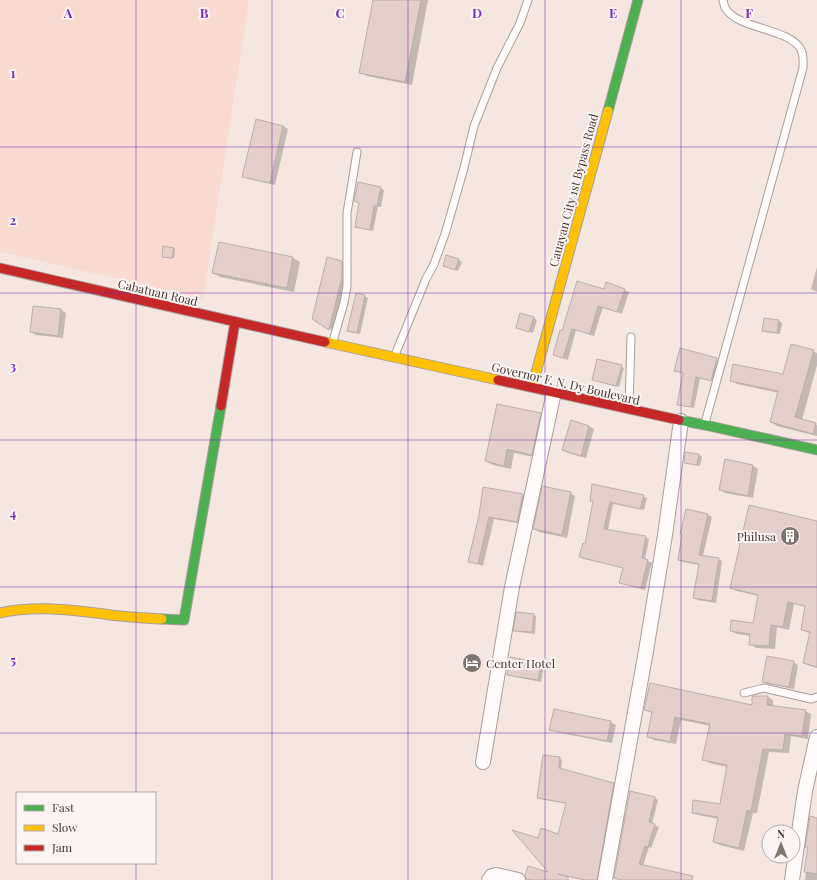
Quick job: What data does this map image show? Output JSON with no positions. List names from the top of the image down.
{
  "streets": {
    "main road": ["Cauayan City 1st Bypass Road", "Cabatuan Road", "Governor F. N. Dy Boulevard"]
  },
  "crossings": [
    ["Cauayan City 1st Bypass Road", "Governor F. N. Dy Boulevard"],
    ["Cabatuan Road", "Governor F. N. Dy Boulevard"]
  ],
  "places": {
    "building": ["Philusa"],
    "hotel": ["Center Hotel"]
  },
  "legend": ["Fast", "Slow", "Jam"],
  "north": "top",
  "grid": {
    "columns": [
      "A",
      "B",
      "C",
      "D",
      "E",
      "F"
    ],
    "rows": [
      "1",
      "2",
      "3",
      "4",
      "5"
    ]
  }
}
